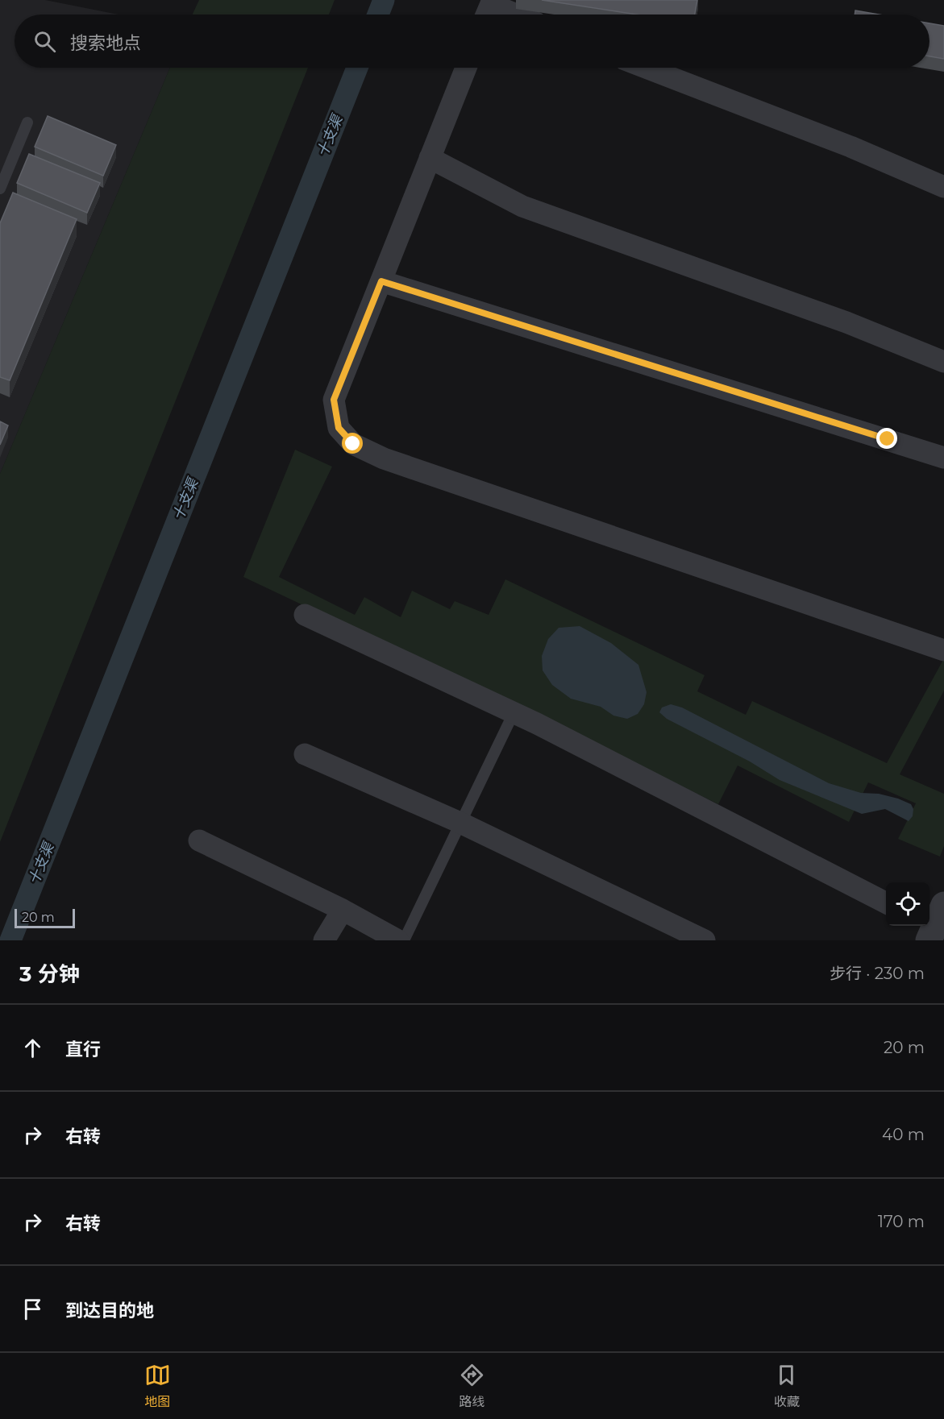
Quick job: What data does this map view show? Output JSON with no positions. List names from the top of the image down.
{
  "water": ["十支渠"],
  "scale_bar": "20 m",
  "page": {
    "search": "搜索地点",
    "scale": "20 m",
    "heading": ["3 分钟", "步行 · 230 m"],
    "list": [
      ["直行", "20 m"],
      ["右转", "40 m"],
      ["右转", "170 m"],
      "到达目的地"
    ],
    "nav": ["地图", "路线", "收藏"]
  }
}
